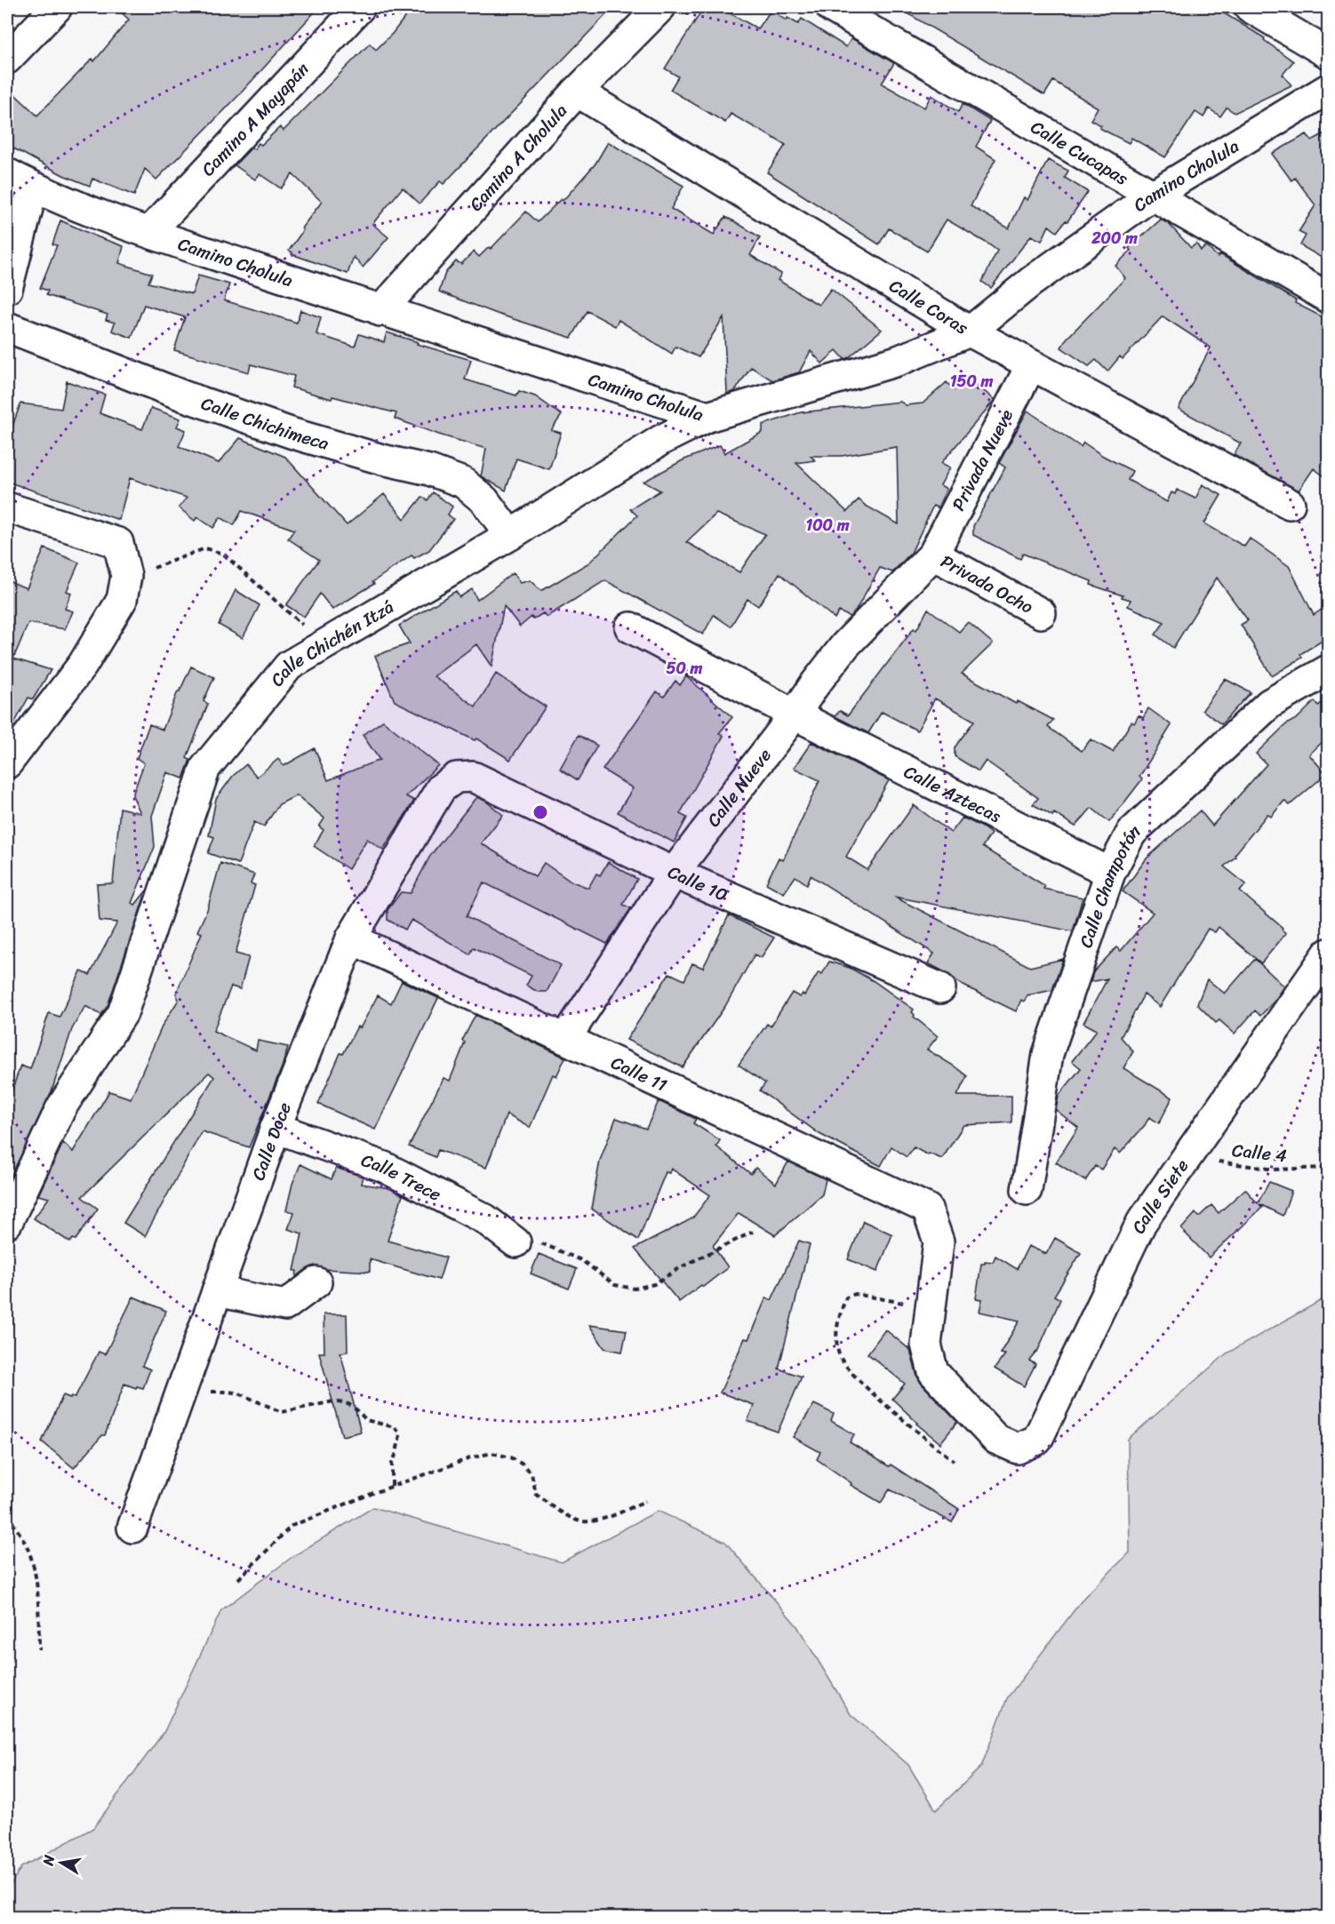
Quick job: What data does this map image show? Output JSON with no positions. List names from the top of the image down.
{
  "streets": {
    "street": [
      "Camino A Mayapán",
      "Calle Cucapas",
      "Camino A Cholula",
      "Camino Cholula",
      "Calle Coras",
      "Calle Chichimeca",
      "Privada Nueve",
      "Privada Ocho",
      "Calle Chichén Itzá",
      "Calle Nueve",
      "Calle Aztecas",
      "Calle 10",
      "Calle Champotón",
      "Calle 11",
      "Calle Doce",
      "Calle Trece",
      "Calle Siete"
    ],
    "path": ["Calle 4"]
  },
  "crossings": [
    ["Camino A Mayapán", "Camino Cholula"],
    ["Calle Cucapas", "Camino Cholula"],
    ["Camino A Cholula", "Camino Cholula"],
    ["Camino A Cholula", "Calle Coras"],
    ["Camino Cholula", "Calle Coras"],
    ["Camino Cholula", "Calle Chichén Itzá"],
    ["Calle Coras", "Privada Nueve"],
    ["Calle Chichimeca", "Calle Chichén Itzá"],
    ["Privada Nueve", "Privada Ocho"],
    ["Privada Nueve", "Calle Nueve"],
    ["Privada Ocho", "Calle Nueve"],
    ["Calle Nueve", "Calle Aztecas"],
    ["Calle Nueve", "Calle 10"],
    ["Calle Nueve", "Calle 11"],
    ["Calle Aztecas", "Calle Champotón"],
    ["Calle 10", "Calle Doce"],
    ["Calle 11", "Calle Doce"],
    ["Calle 11", "Calle Siete"],
    ["Calle Doce", "Calle Trece"],
    ["Calle 4", "Calle Siete"]
  ],
  "north": "left",
  "rings": [
    "200 m",
    "150 m",
    "100 m",
    "50 m"
  ]
}
